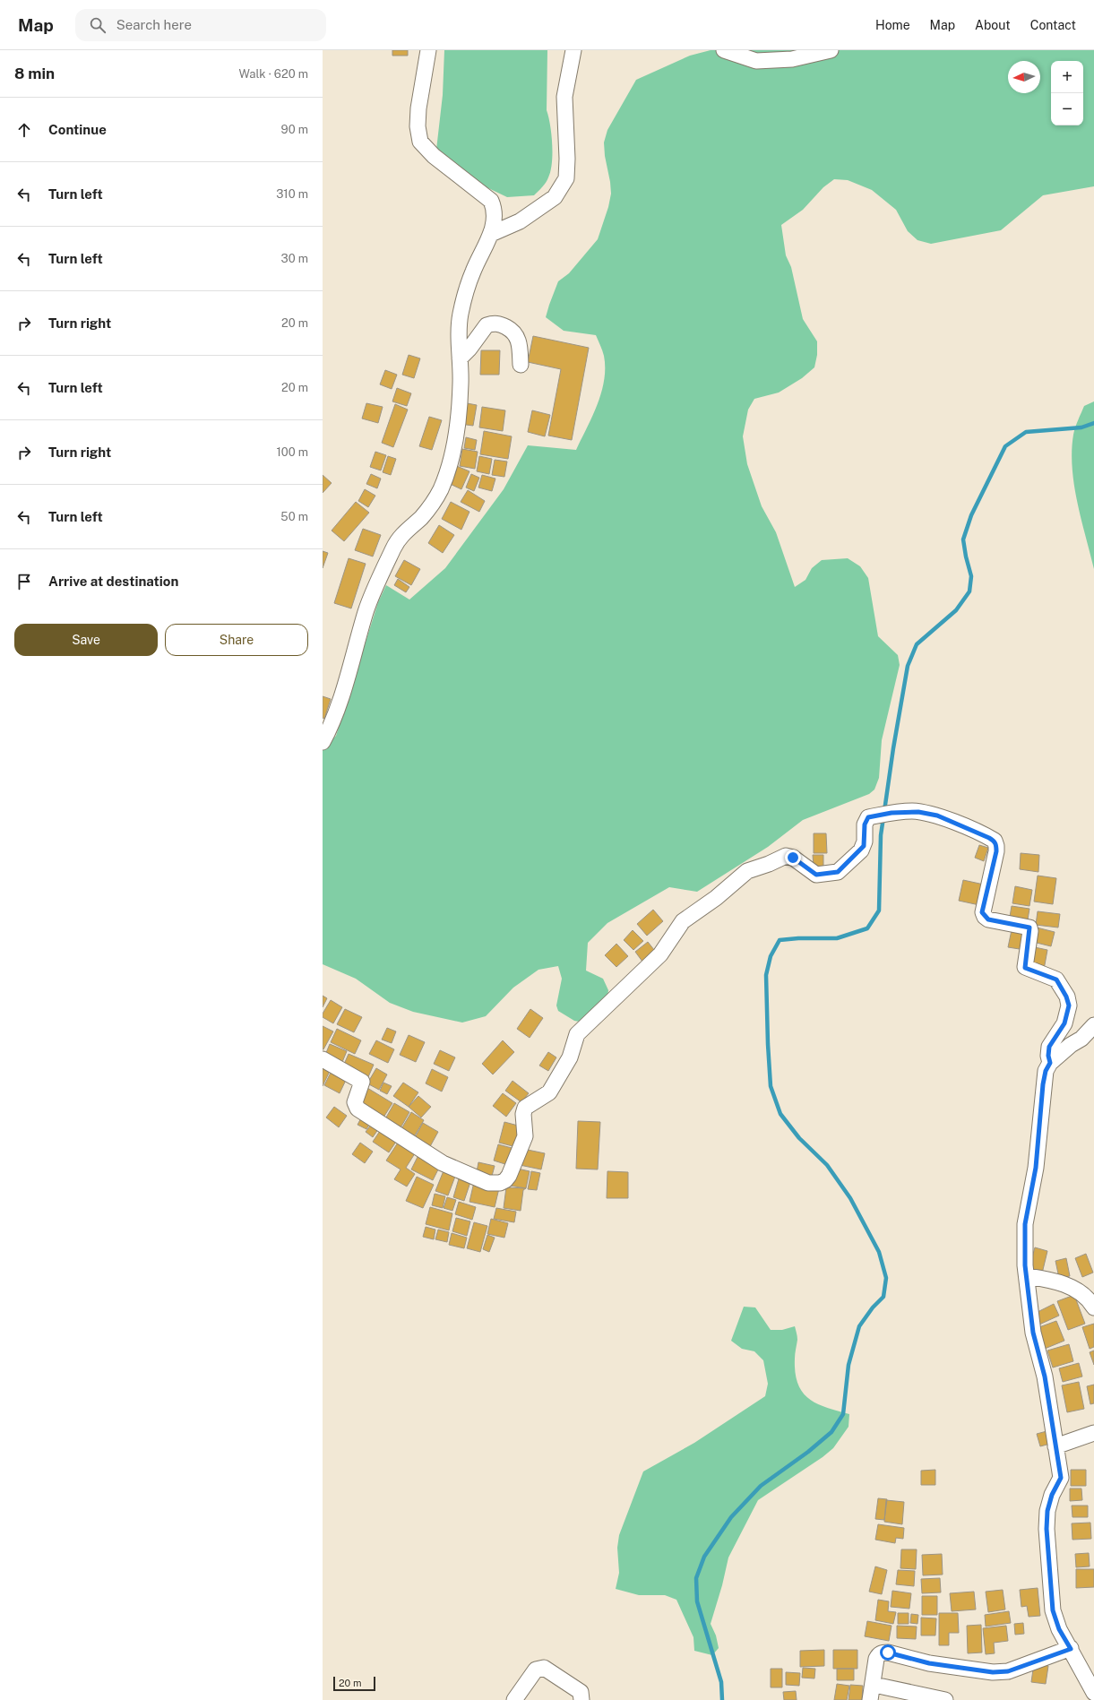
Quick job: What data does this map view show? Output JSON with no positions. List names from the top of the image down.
{
  "scale_bar": "20 m",
  "north": "left",
  "page": {
    "header": "Map",
    "search": "Search here",
    "nav": [
      "Home",
      "Map",
      "About",
      "Contact"
    ],
    "heading": ["8 min", "Walk · 620 m"],
    "map_buttons": ["+", "−"],
    "list": [
      ["Continue", "90 m"],
      ["Turn left", "310 m"],
      ["Turn left", "30 m"],
      ["Turn right", "20 m"],
      ["Turn left", "20 m"],
      ["Turn right", "100 m"],
      ["Turn left", "50 m"],
      "Arrive at destination"
    ],
    "buttons": ["Save", "Share"],
    "scale": "20 m"
  }
}
